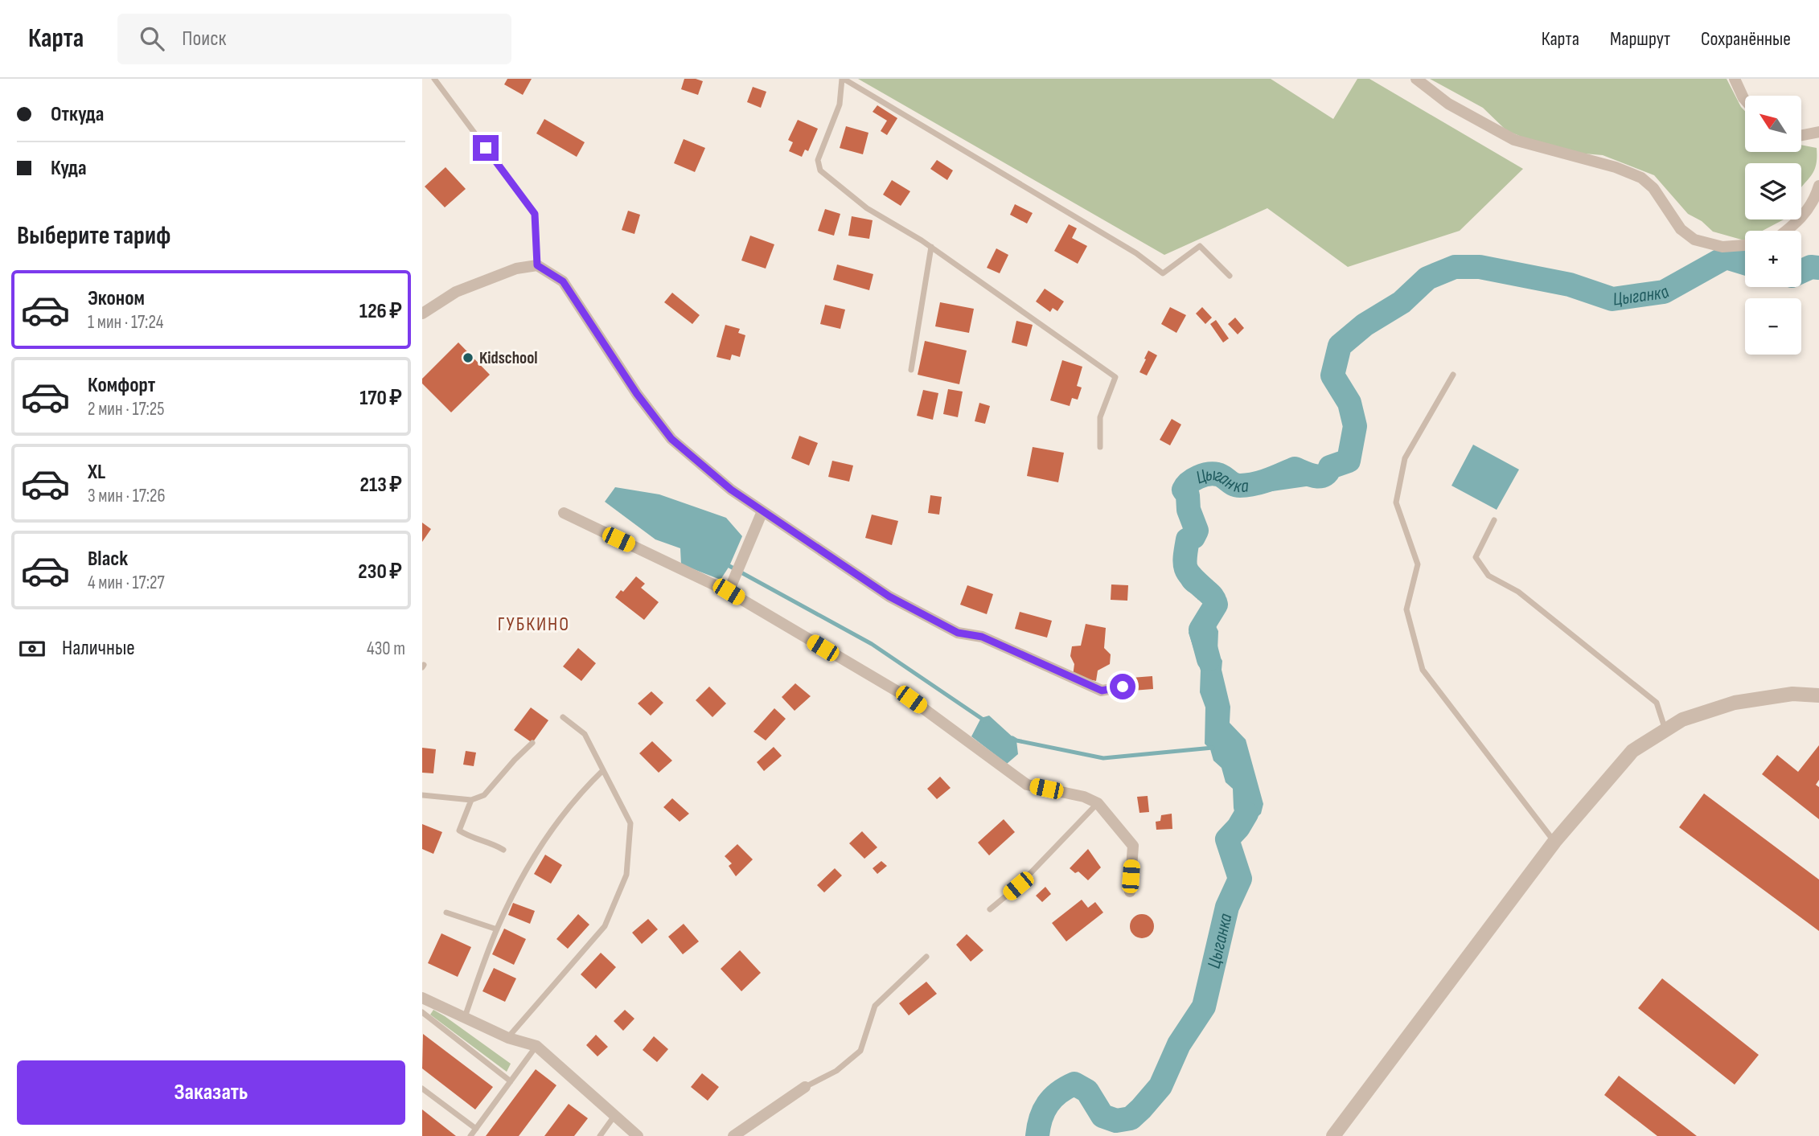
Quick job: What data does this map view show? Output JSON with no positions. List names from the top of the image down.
{
  "districts": ["ГУБКИНО"],
  "water": ["Цыганка"],
  "places": ["Kidschool"],
  "north": "top left",
  "page": {
    "header": "Карта",
    "search": "Поиск",
    "nav": ["Карта", "Маршрут", "Сохранённые"],
    "banner": ["Откуда", "Куда"],
    "map_buttons": ["+", "−"],
    "heading": "Выберите тариф",
    "list": [
      {
        "name": "Эконом",
        "note": "1 мин · 17:24",
        "value": "126 ₽"
      },
      {
        "name": "Комфорт",
        "note": "2 мин · 17:25",
        "value": "170 ₽"
      },
      {
        "name": "XL",
        "note": "3 мин · 17:26",
        "value": "213 ₽"
      },
      {
        "name": "Black",
        "note": "4 мин · 17:27",
        "value": "230 ₽"
      }
    ],
    "pay": ["Наличные", "430 m"],
    "buttons": "Заказать"
  }
}
